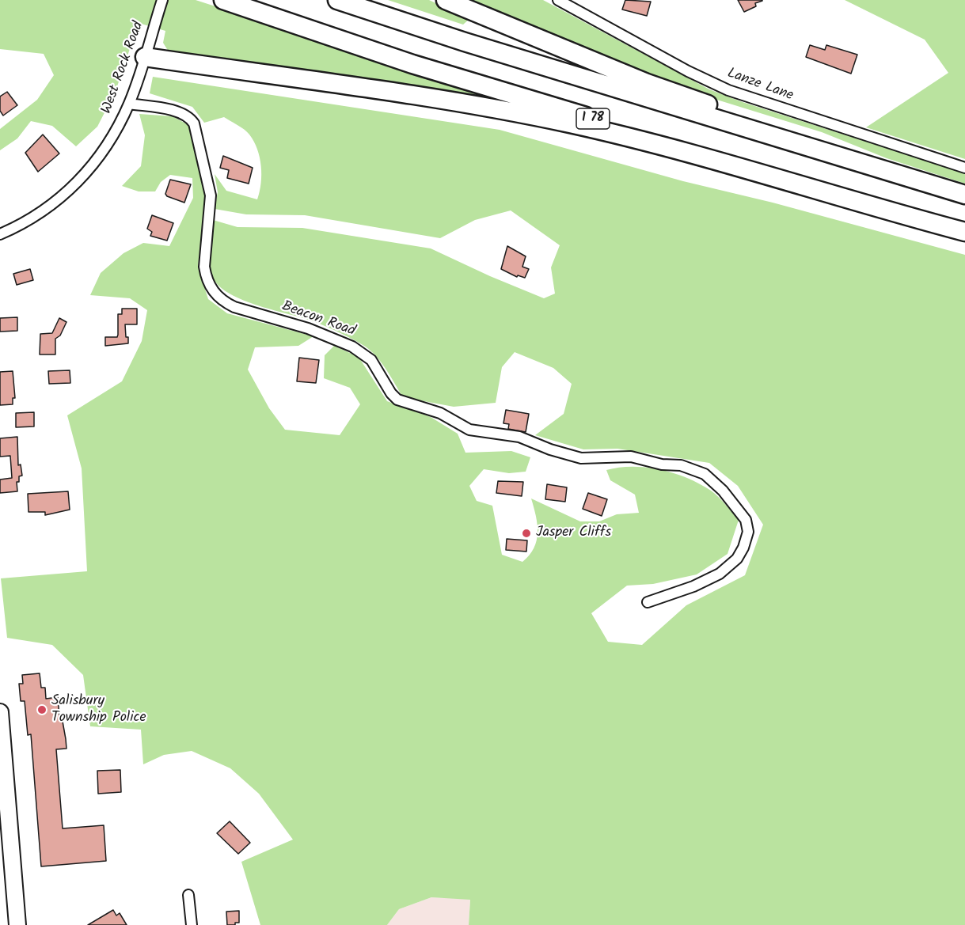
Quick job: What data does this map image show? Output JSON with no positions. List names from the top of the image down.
{
  "streets": {
    "highway": ["I 78"],
    "street": ["West Rock Road", "Lanze Lane", "Beacon Road"]
  },
  "crossings": [
    ["West Rock Road", "Beacon Road"]
  ],
  "places": ["Jasper Cliffs", "Salisbury Township Police"]
}
